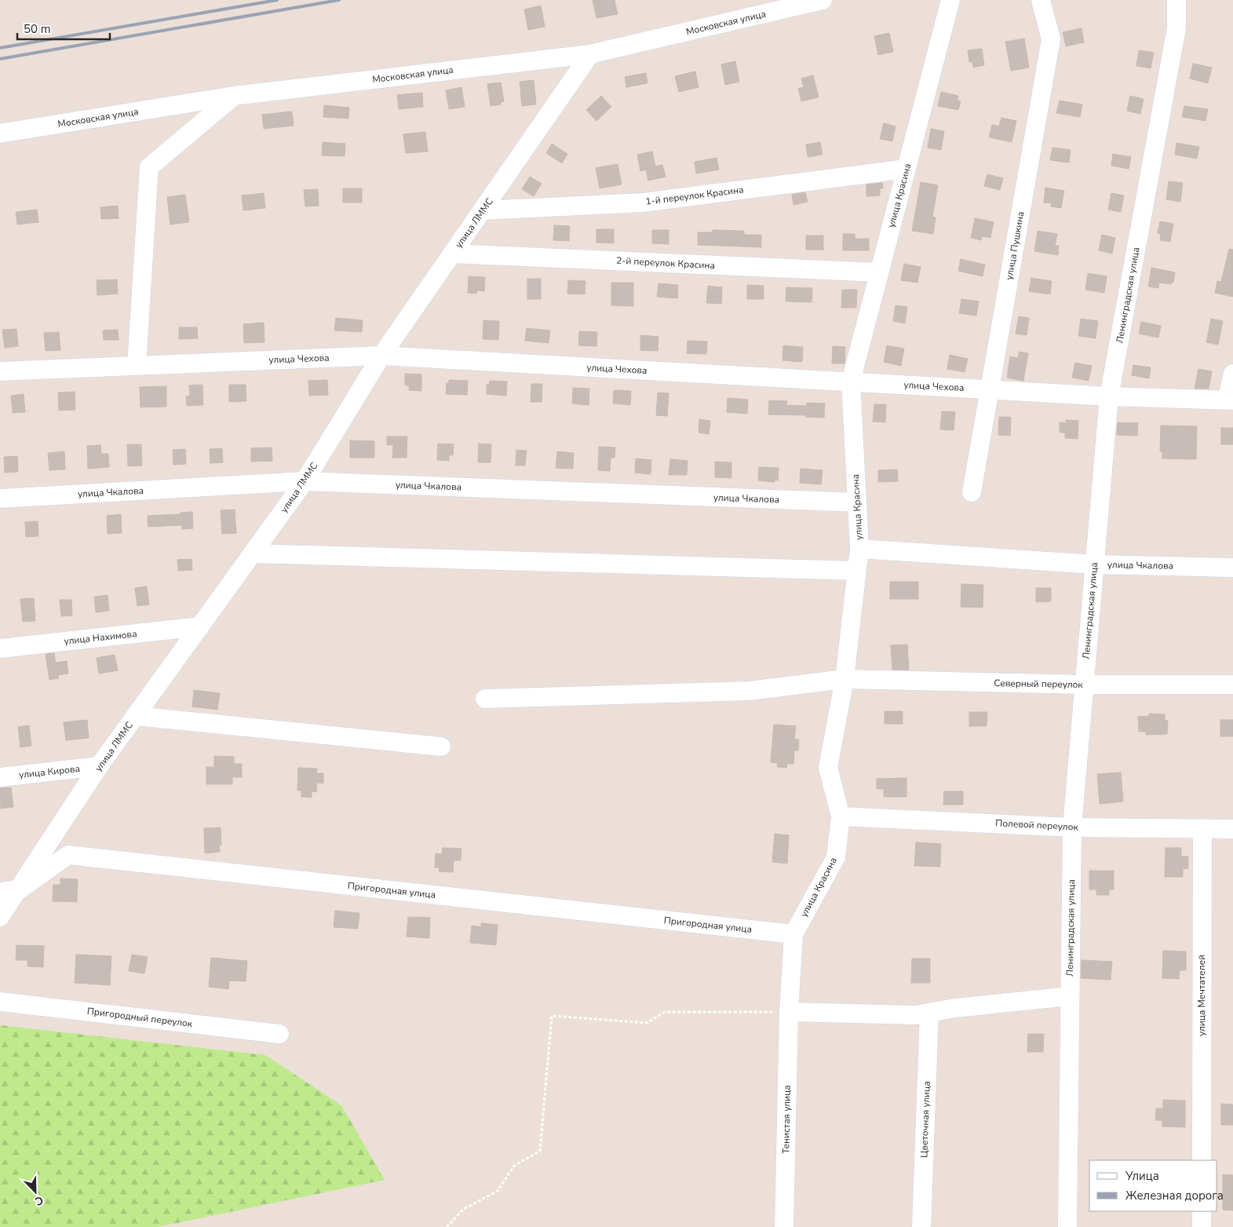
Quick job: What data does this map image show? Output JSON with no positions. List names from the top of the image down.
{
  "streets": {
    "street": [
      "Московская улица",
      "1-й переулок Красина",
      "улица Красина",
      "улица ЛММС",
      "улица Пушкина",
      "2-й переулок Красина",
      "Ленинградская улица",
      "улица Чехова",
      "улица Чкалова",
      "улица Нахимова",
      "Северный переулок",
      "улица Кирова",
      "Полевой переулок",
      "Пригородная улица",
      "улица Мечтателей",
      "Пригородный переулок",
      "Тенистая улица",
      "Цветочная улица"
    ]
  },
  "crossings": [
    ["Московская улица", "улица ЛММС"],
    ["1-й переулок Красина", "улица Красина"],
    ["1-й переулок Красина", "улица ЛММС"],
    ["улица Красина", "2-й переулок Красина"],
    ["улица Красина", "улица Чехова"],
    ["улица Красина", "улица Чкалова"],
    ["улица Красина", "Северный переулок"],
    ["улица Красина", "Полевой переулок"],
    ["улица Красина", "Пригородная улица"],
    ["улица Красина", "Тенистая улица"],
    ["улица ЛММС", "2-й переулок Красина"],
    ["улица ЛММС", "улица Чехова"],
    ["улица ЛММС", "улица Чкалова"],
    ["улица ЛММС", "улица Нахимова"],
    ["улица ЛММС", "улица Кирова"],
    ["улица ЛММС", "Пригородная улица"],
    ["улица Пушкина", "улица Чехова"],
    ["Ленинградская улица", "улица Чехова"],
    ["Ленинградская улица", "улица Чкалова"],
    ["Ленинградская улица", "Северный переулок"],
    ["Ленинградская улица", "Полевой переулок"],
    ["Полевой переулок", "улица Мечтателей"]
  ],
  "legend": ["Улица", "Железная дорога"],
  "scale_bar": "50 m",
  "north": "bottom right"
}
